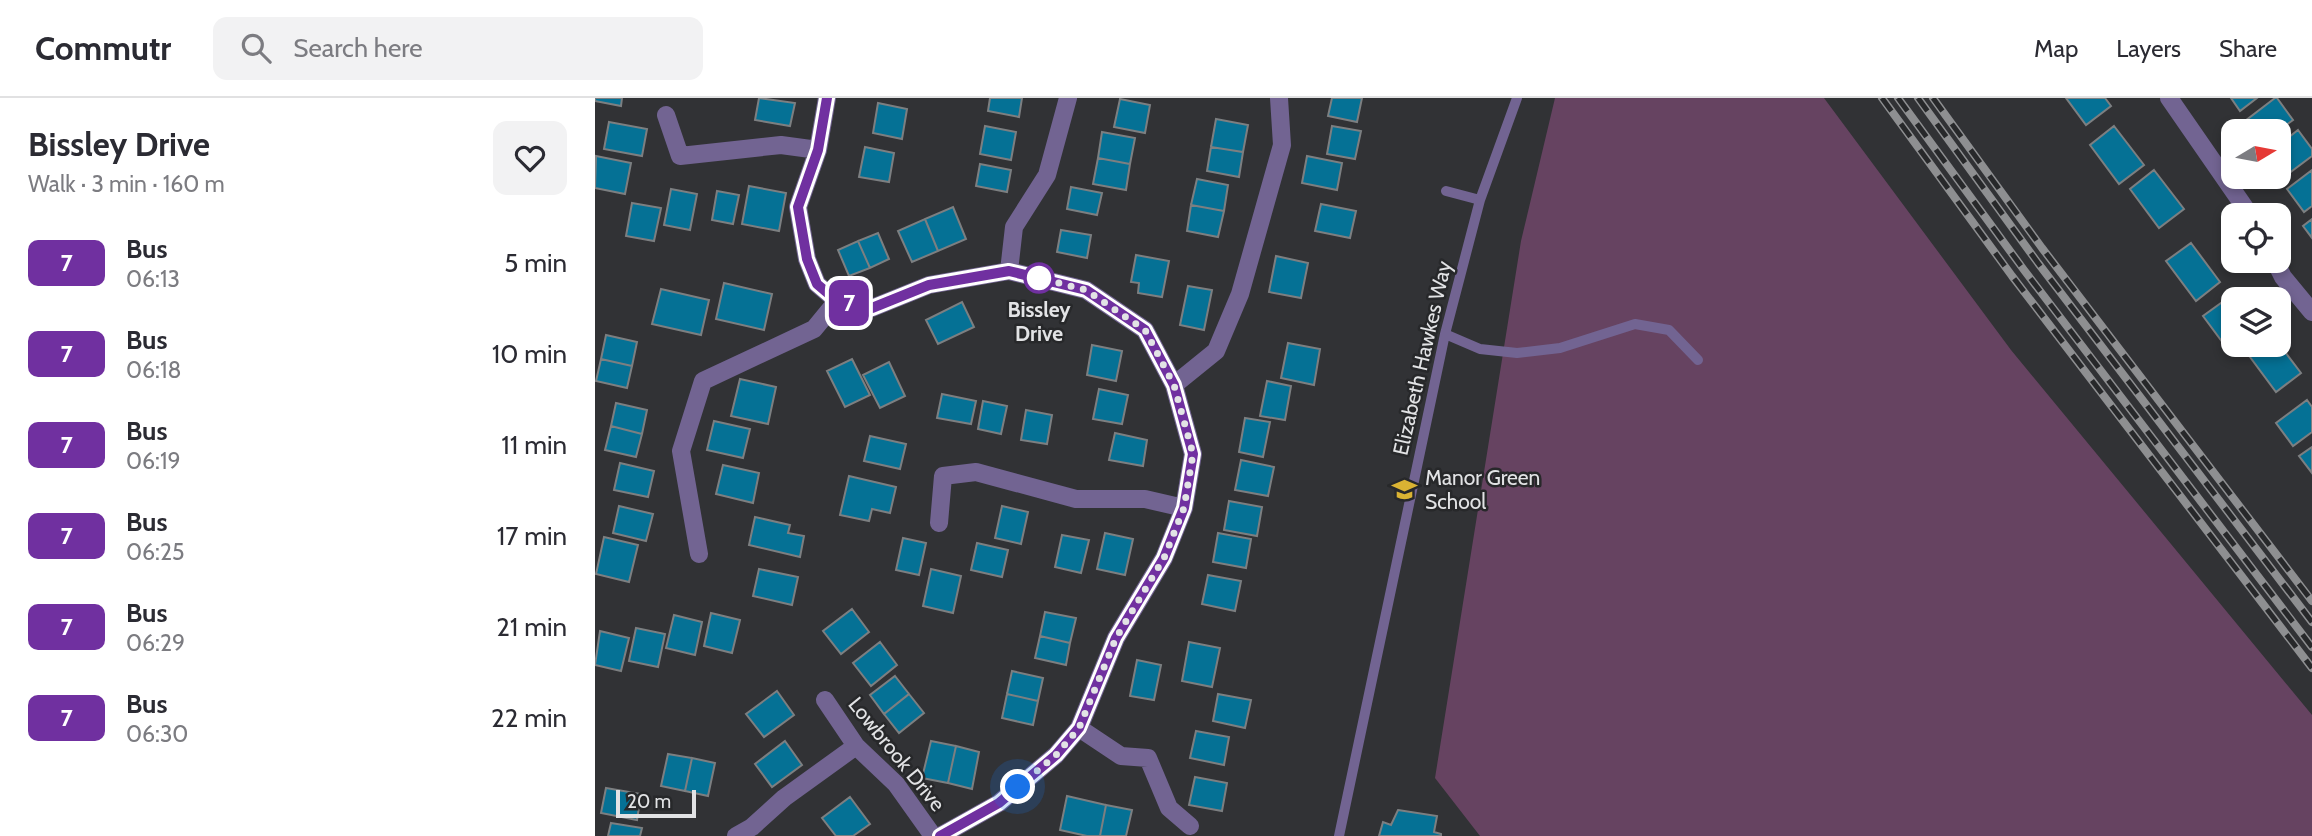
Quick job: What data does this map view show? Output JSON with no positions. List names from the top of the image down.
{
  "streets": {
    "street": ["Lowbrook Drive"],
    "lane": ["Elizabeth Hawkes Way"]
  },
  "places": {
    "other": ["Bissley Drive"],
    "school or university": ["Manor Green School"]
  },
  "lines": ["bus line 7"],
  "scale_bar": "20 m",
  "north": "right",
  "page": {
    "header": "Commutr",
    "search": "Search here",
    "nav": ["Map", "Layers", "Share"],
    "heading": ["Bissley Drive", "Walk · 3 min · 160 m"],
    "on_map": "7",
    "list": [
      {
        "mark": "7",
        "name": "Bus",
        "note": "06:13",
        "value": "5 min"
      },
      {
        "mark": "7",
        "name": "Bus",
        "note": "06:18",
        "value": "10 min"
      },
      {
        "mark": "7",
        "name": "Bus",
        "note": "06:19",
        "value": "11 min"
      },
      {
        "mark": "7",
        "name": "Bus",
        "note": "06:25",
        "value": "17 min"
      },
      {
        "mark": "7",
        "name": "Bus",
        "note": "06:29",
        "value": "21 min"
      },
      {
        "mark": "7",
        "name": "Bus",
        "note": "06:30",
        "value": "22 min"
      }
    ],
    "scale": "20 m"
  }
}
